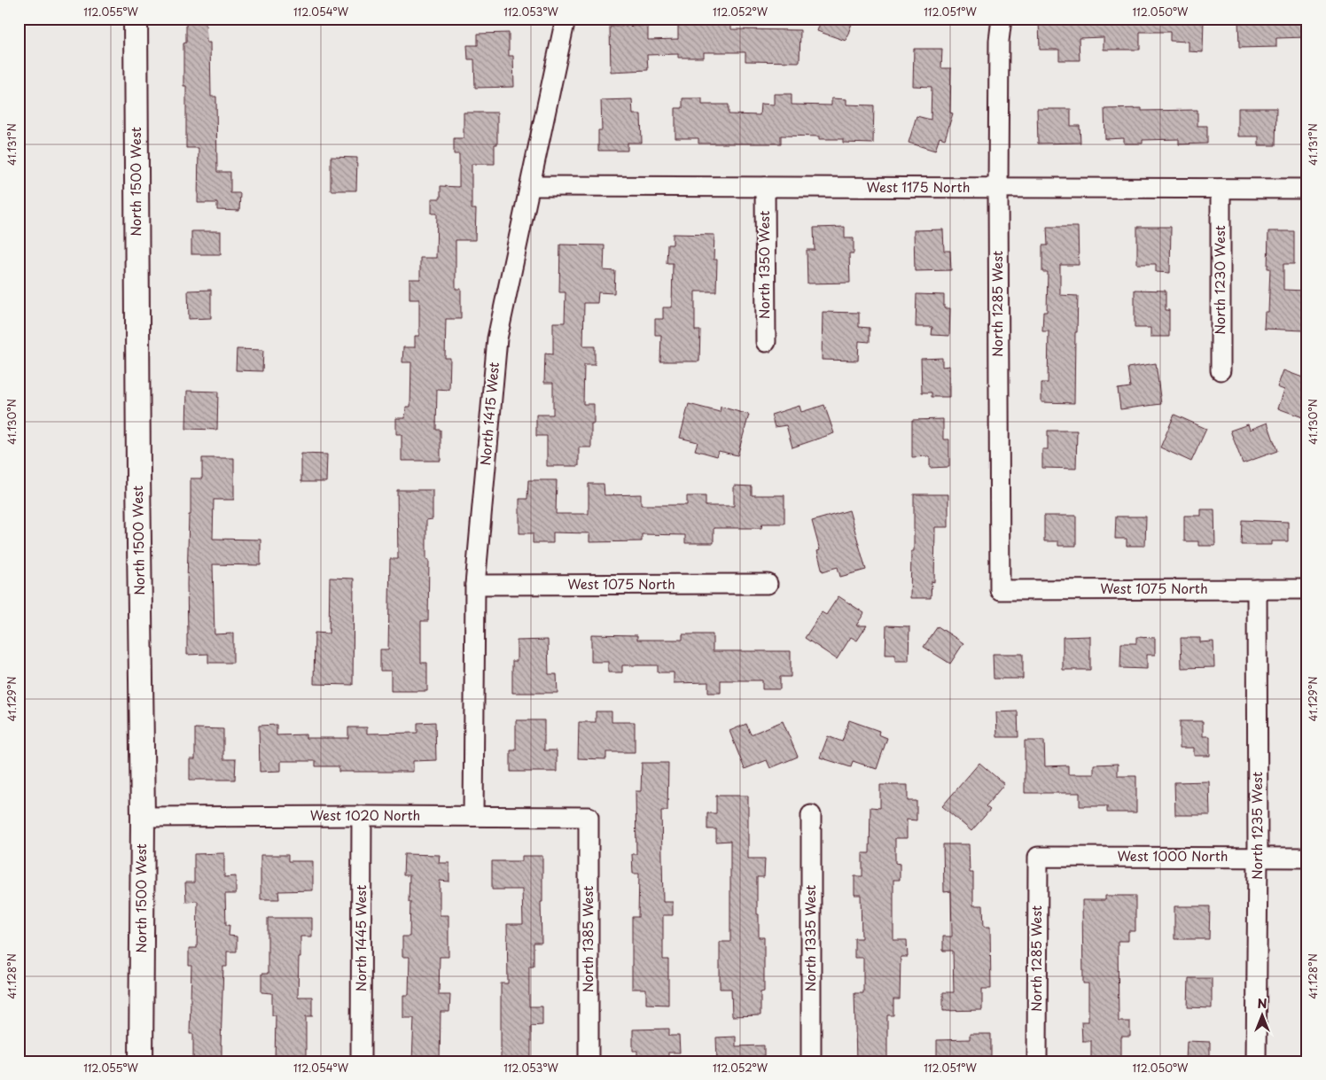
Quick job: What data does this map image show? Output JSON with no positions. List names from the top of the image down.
{
  "streets": {
    "street": [
      "North 1500 West",
      "West 1175 North",
      "North 1350 West",
      "North 1230 West",
      "North 1285 West",
      "North 1415 West",
      "West 1075 North",
      "West 1020 North",
      "North 1235 West",
      "West 1000 North",
      "North 1445 West",
      "North 1335 West",
      "North 1385 West"
    ]
  },
  "crossings": [
    ["North 1500 West", "West 1020 North"],
    ["West 1175 North", "North 1350 West"],
    ["West 1175 North", "North 1230 West"],
    ["West 1175 North", "North 1285 West"],
    ["West 1175 North", "North 1415 West"],
    ["North 1285 West", "West 1075 North"],
    ["North 1285 West", "West 1000 North"],
    ["North 1415 West", "West 1075 North"],
    ["North 1415 West", "West 1020 North"],
    ["West 1075 North", "North 1235 West"],
    ["West 1020 North", "North 1445 West"],
    ["West 1020 North", "North 1385 West"],
    ["North 1235 West", "West 1000 North"]
  ],
  "north": "top",
  "coordinates": [
    "112.055°W",
    "112.054°W",
    "112.053°W",
    "112.052°W",
    "112.051°W",
    "112.050°W",
    "41.131°N",
    "41.130°N",
    "41.129°N",
    "41.128°N"
  ]
}
